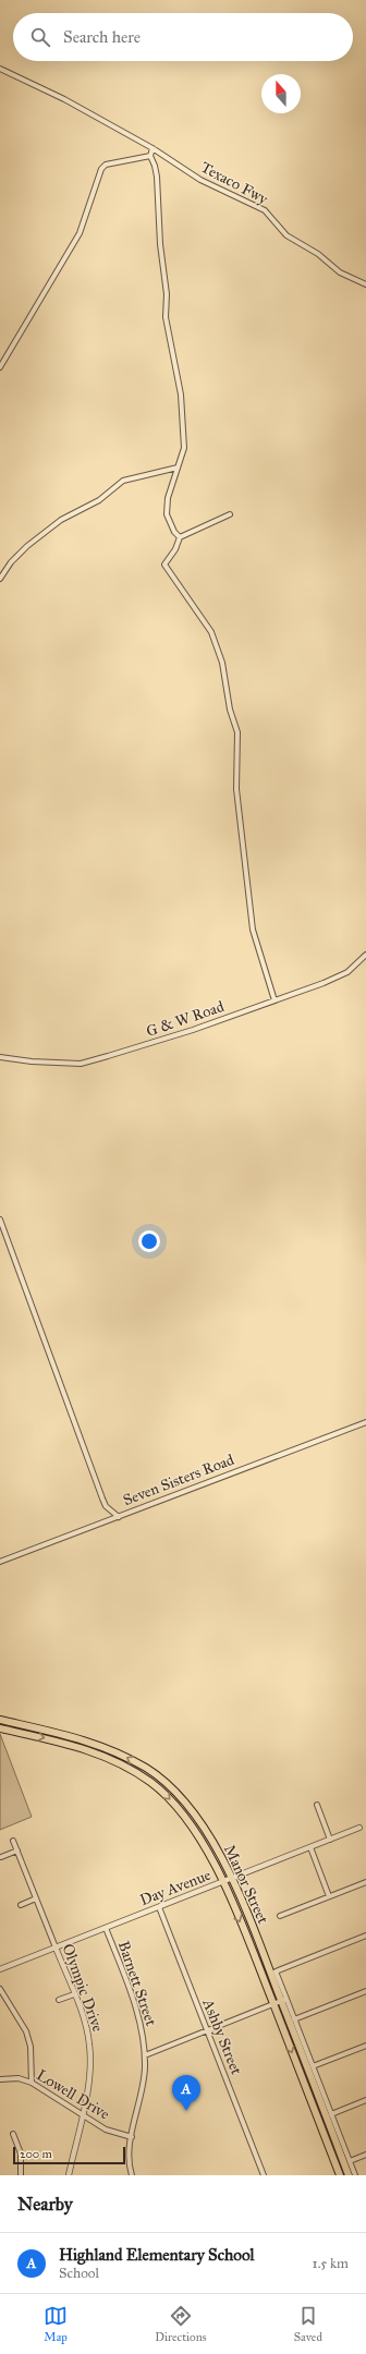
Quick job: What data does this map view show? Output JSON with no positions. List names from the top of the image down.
{
  "streets": {
    "main road": ["Manor Street"],
    "street": [
      "Texaco Fwy",
      "G & W Road",
      "Seven Sisters Road",
      "Day Avenue",
      "Barnett Street",
      "Olympic Drive",
      "Ashby Street",
      "Lowell Drive"
    ]
  },
  "crossings": [
    ["Manor Street", "Day Avenue"],
    ["Day Avenue", "Barnett Street"],
    ["Day Avenue", "Olympic Drive"],
    ["Day Avenue", "Ashby Street"],
    ["Barnett Street", "Lowell Drive"],
    ["Olympic Drive", "Lowell Drive"]
  ],
  "scale_bar": "200 m",
  "north": "top",
  "page": {
    "search": "Search here",
    "pins": "A",
    "scale": "200 m",
    "heading": "Nearby",
    "list": [
      {
        "mark": "A",
        "name": "Highland Elementary School",
        "note": "School",
        "value": "1.5 km"
      }
    ],
    "nav": ["Map", "Directions", "Saved"]
  }
}
